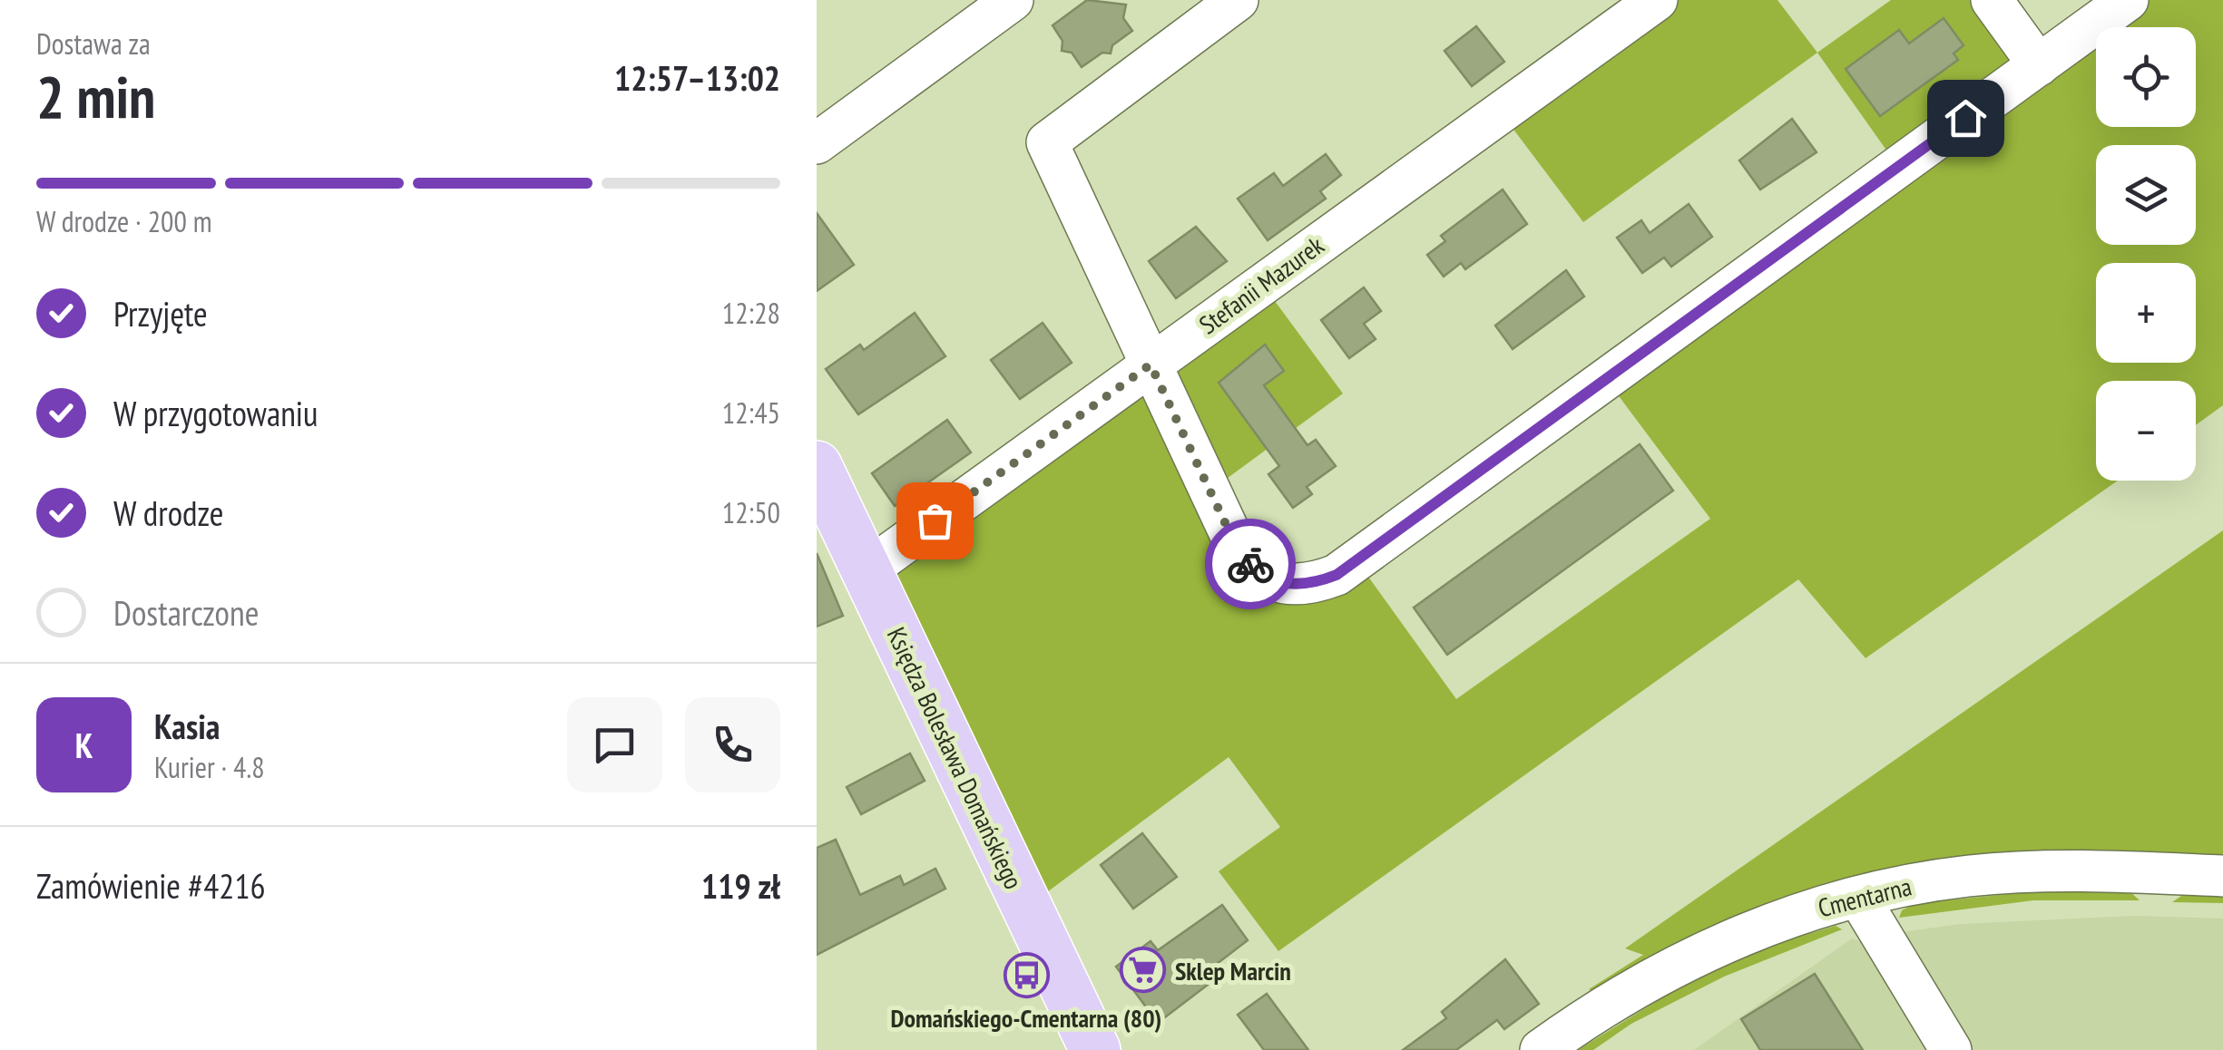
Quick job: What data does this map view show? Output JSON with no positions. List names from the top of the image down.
{
  "streets": {
    "main road": ["Księdza Bolesława Domańskiego"],
    "street": ["Stefanii Mazurek", "Cmentarna"]
  },
  "crossings": [
    ["Stefanii Mazurek", "Księdza Bolesława Domańskiego"]
  ],
  "places": {
    "supermarket": ["Sklep Marcin"],
    "bus stop": ["Domańskiego-Cmentarna (80)"]
  },
  "page": {
    "heading": ["2 min", "Dostawa za", "12:57–13:02"],
    "panel": [
      "Kasia",
      "Kurier · 4.8",
      "Zamówienie #4216",
      "119 zł"
    ],
    "map_buttons": ["+", "−"],
    "bar": "W drodze · 200 m",
    "list": [
      ["Przyjęte", "12:28"],
      ["W przygotowaniu", "12:45"],
      ["W drodze", "12:50"],
      "Dostarczone"
    ],
    "round": "K"
  }
}
